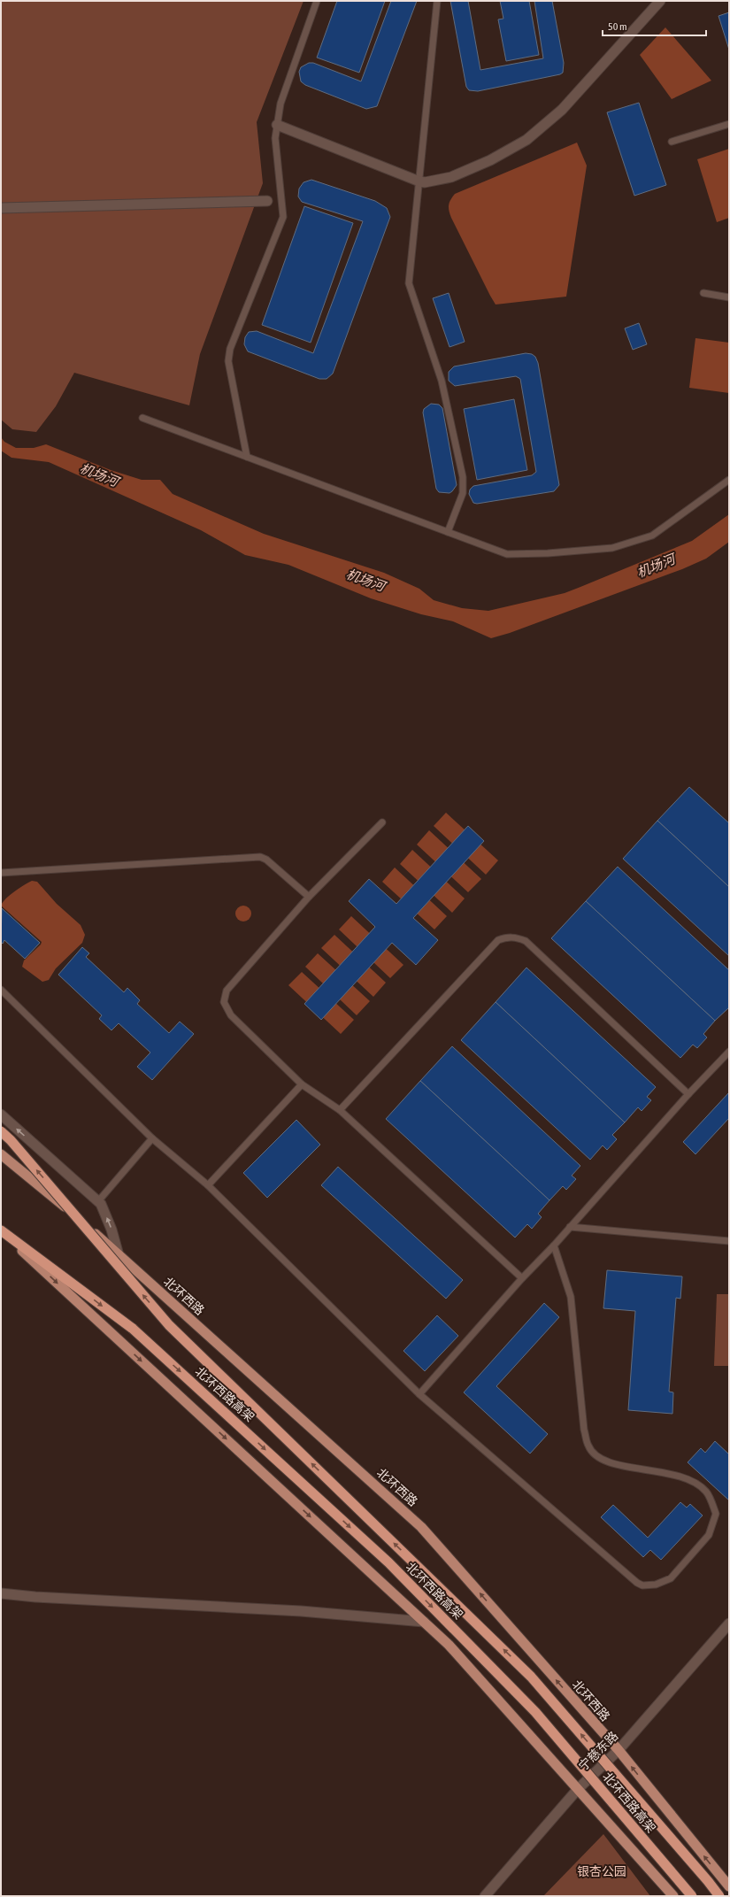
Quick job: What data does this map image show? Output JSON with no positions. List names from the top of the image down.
{
  "streets": {
    "highway": ["北环西路高架"],
    "main road": ["北环西路"],
    "street": ["宁慈东路"]
  },
  "crossings": [
    ["北环西路", "宁慈东路"]
  ],
  "water": ["机场河"],
  "parks": ["银杏公园"],
  "scale_bar": "50 m"
}
